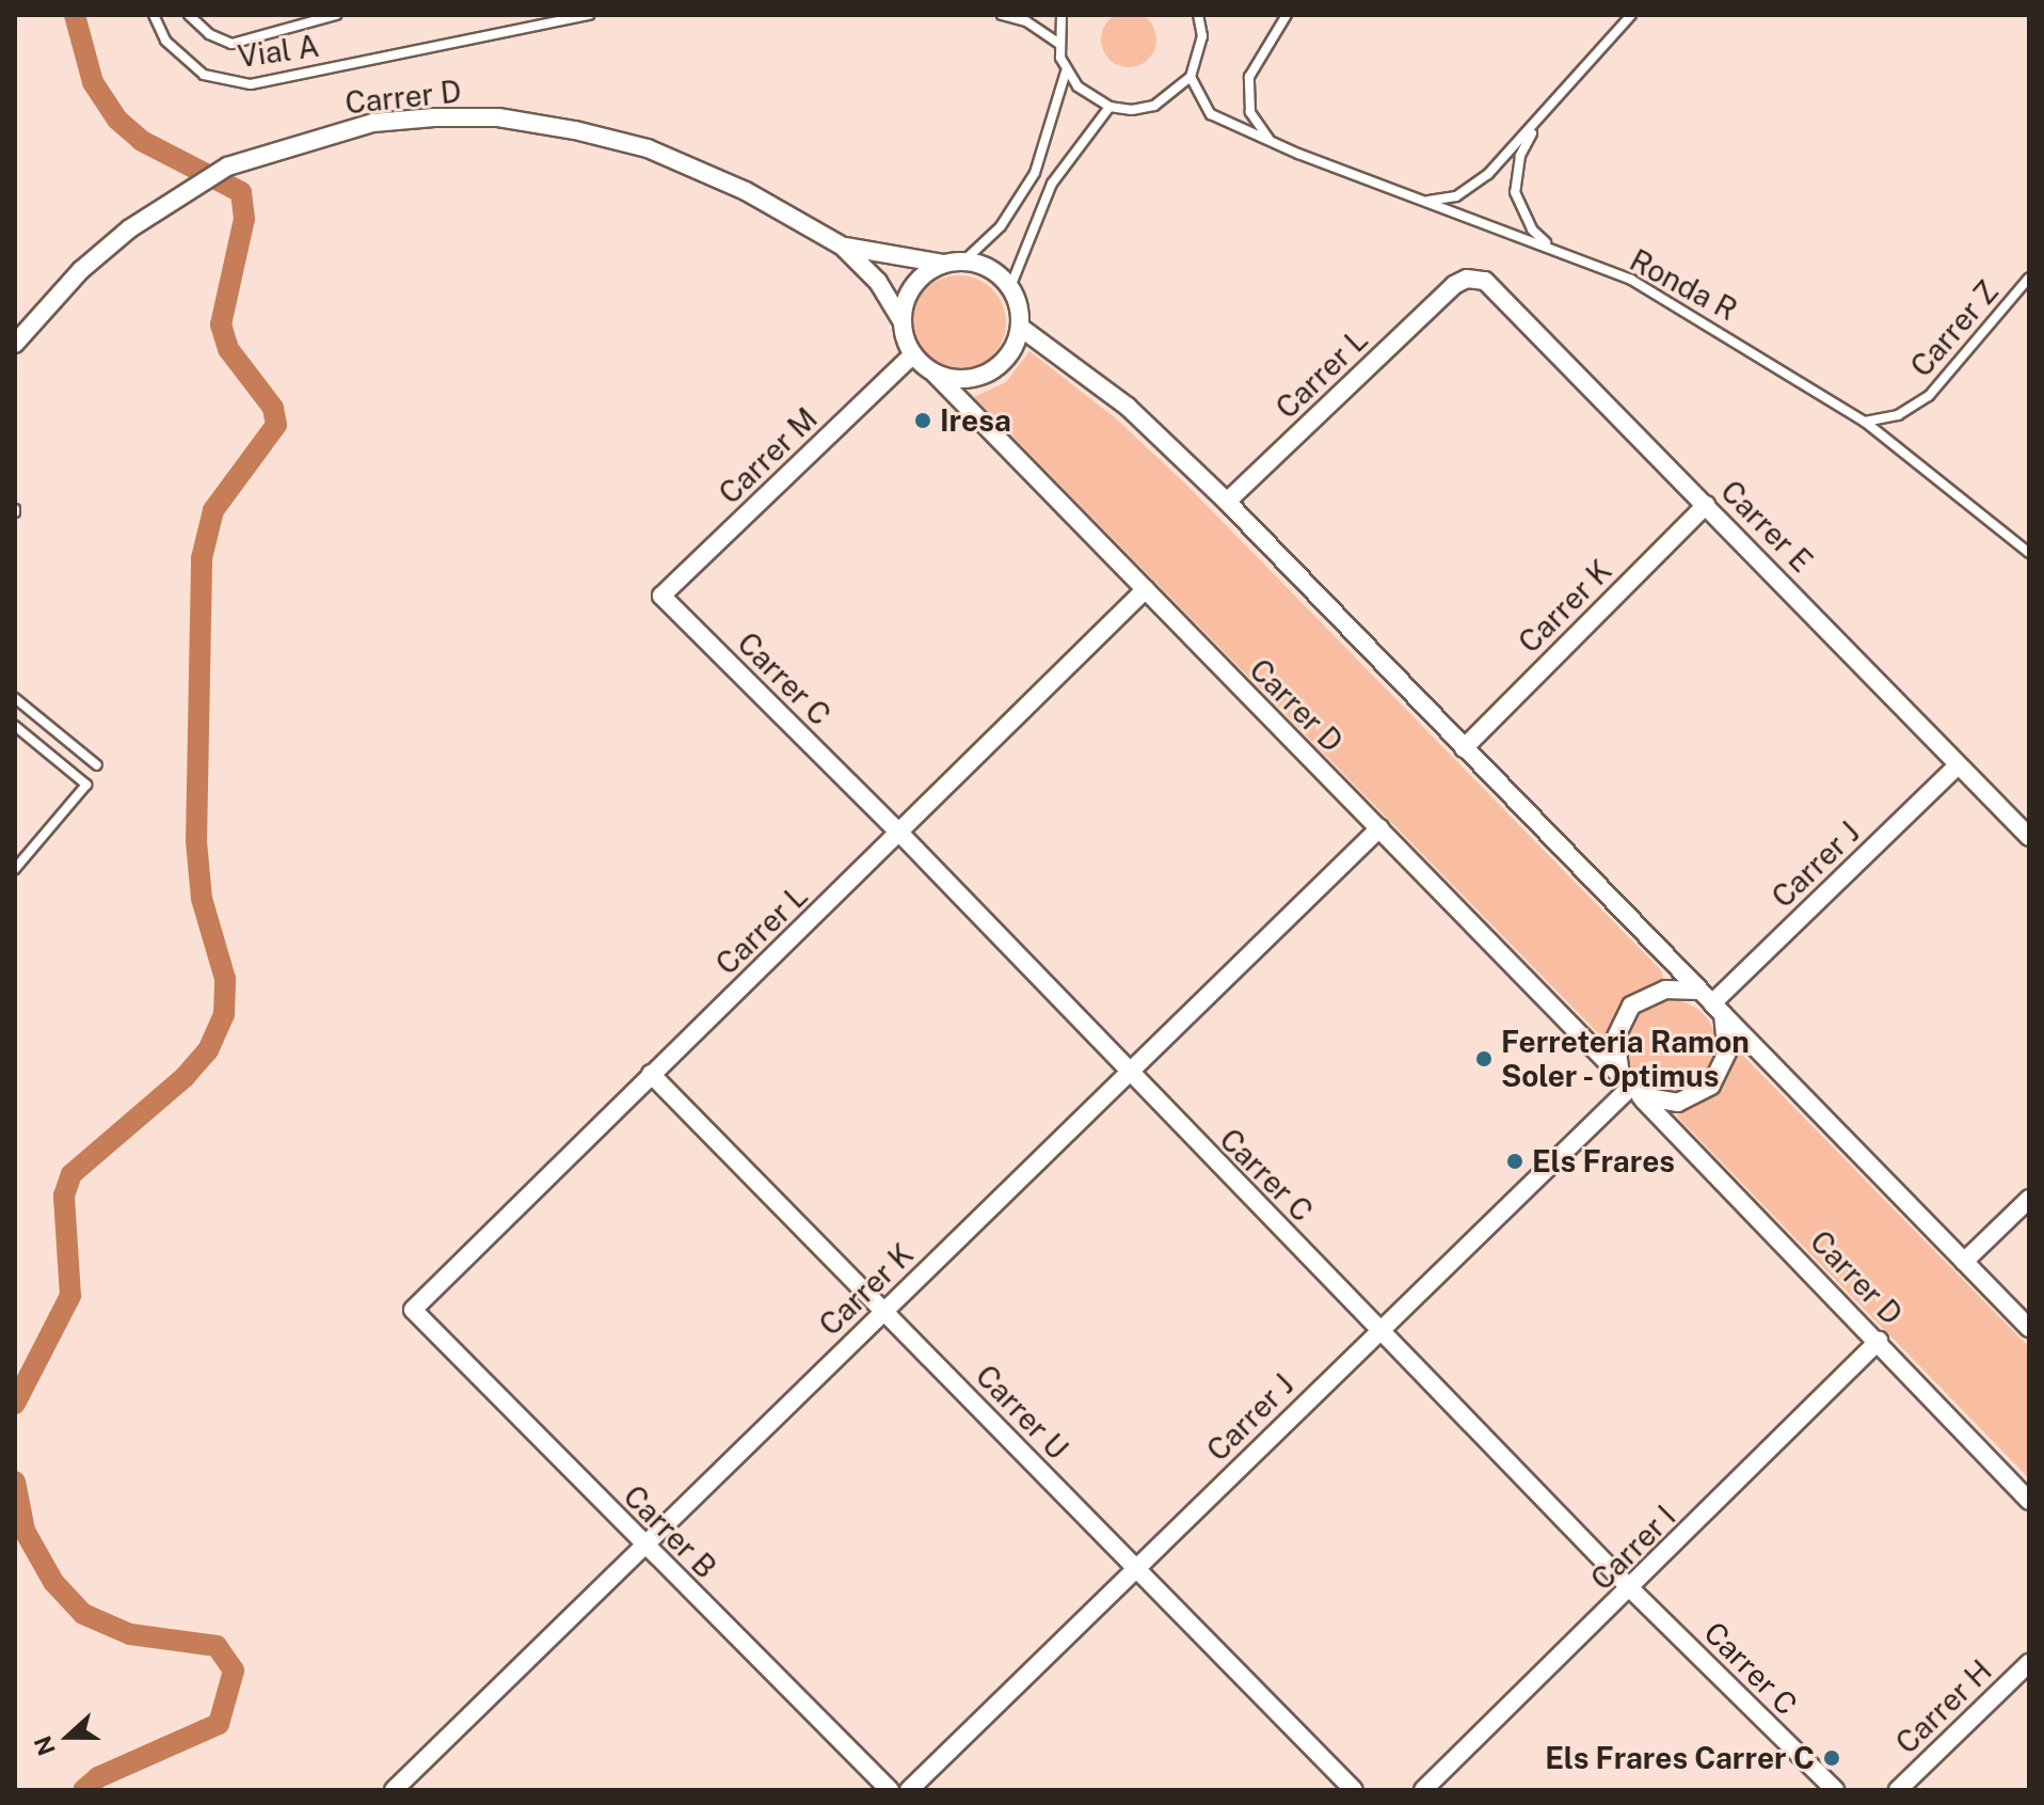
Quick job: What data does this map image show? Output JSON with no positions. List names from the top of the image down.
{
  "streets": {
    "street": [
      "Carrer D",
      "Carrer L",
      "Carrer M",
      "Carrer E",
      "Carrer K",
      "Carrer C",
      "Carrer J",
      "Carrer U",
      "Carrer B",
      "Carrer I",
      "Carrer H"
    ],
    "lane": ["Vial A", "Ronda R", "Carrer Z"]
  },
  "crossings": [
    ["Carrer D", "Carrer L"],
    ["Carrer D", "Carrer M"],
    ["Carrer D", "Carrer K"],
    ["Carrer D", "Carrer J"],
    ["Carrer D", "Carrer I"],
    ["Ronda R", "Carrer Z"],
    ["Carrer L", "Carrer E"],
    ["Carrer L", "Carrer C"],
    ["Carrer L", "Carrer U"],
    ["Carrer L", "Carrer B"],
    ["Carrer M", "Carrer C"],
    ["Carrer E", "Carrer K"],
    ["Carrer E", "Carrer J"],
    ["Carrer K", "Carrer C"],
    ["Carrer K", "Carrer U"],
    ["Carrer K", "Carrer B"],
    ["Carrer C", "Carrer J"],
    ["Carrer C", "Carrer I"],
    ["Carrer J", "Carrer U"]
  ],
  "places": [
    "Iresa",
    "Ferreteria Ramon Soler - Optimus",
    "Els Frares",
    "Els Frares Carrer C"
  ],
  "north": "left"
}
